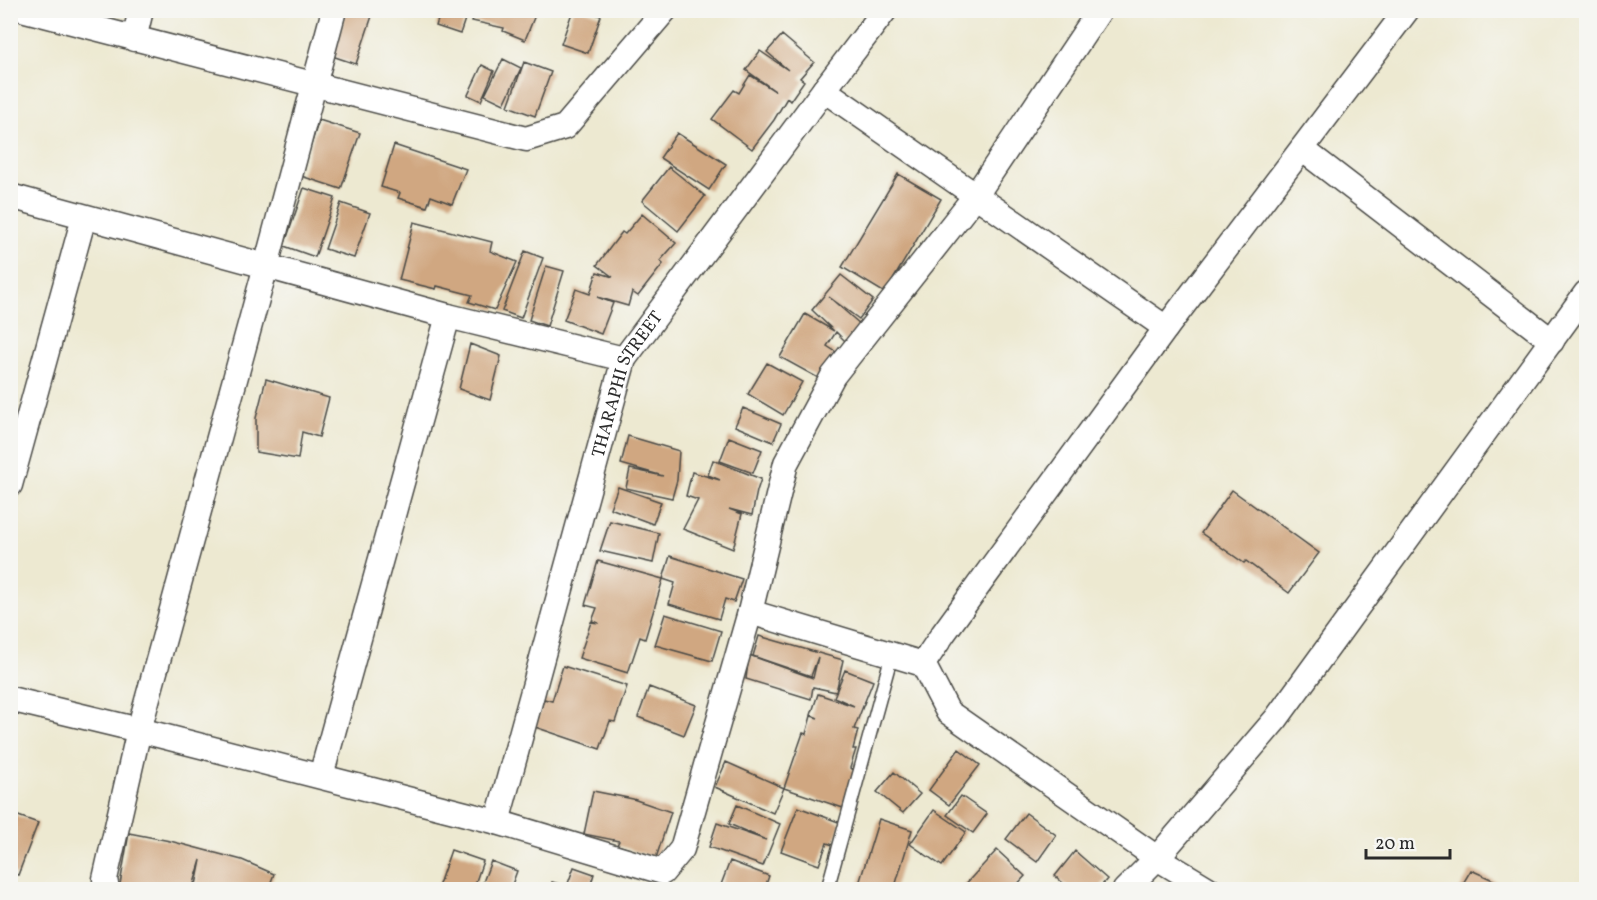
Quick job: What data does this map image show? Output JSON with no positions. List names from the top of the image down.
{
  "streets": {
    "street": ["THARAPHI STREET"]
  },
  "scale_bar": "20 m"
}
